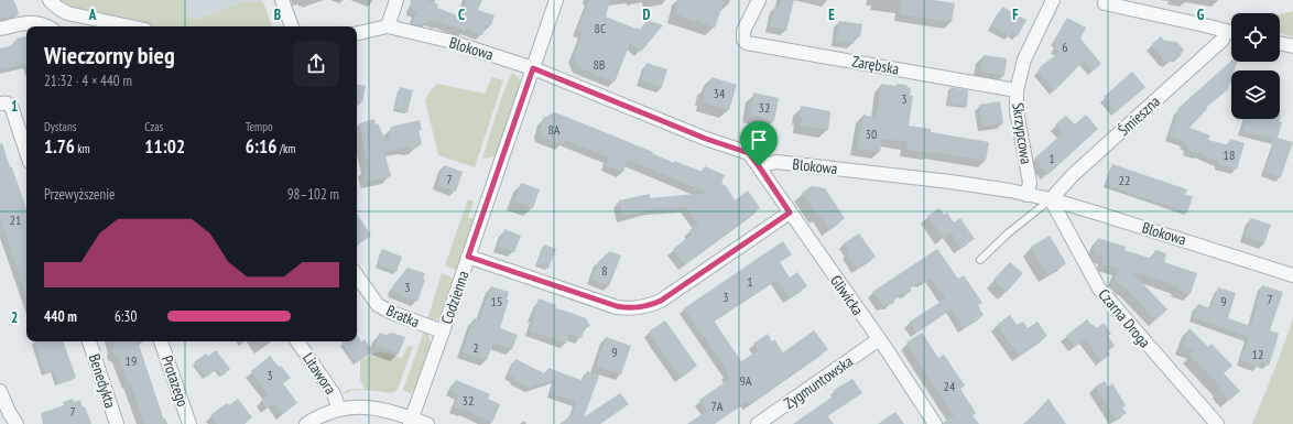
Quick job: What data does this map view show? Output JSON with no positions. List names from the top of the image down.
{
  "streets": {
    "street": [
      "Blokowa",
      "Zarębska",
      "Śmieszna",
      "Skrzypcowa",
      "Gliwicka",
      "Codzienna",
      "Bratka",
      "Czarna Droga",
      "Litawora",
      "Benedykta",
      "Protazego",
      "Zygmuntowska"
    ]
  },
  "crossings": [
    ["Blokowa", "Śmieszna"],
    ["Blokowa", "Skrzypcowa"],
    ["Blokowa", "Gliwicka"],
    ["Blokowa", "Codzienna"],
    ["Blokowa", "Czarna Droga"],
    ["Zarębska", "Skrzypcowa"],
    ["Śmieszna", "Czarna Droga"],
    ["Gliwicka", "Zygmuntowska"],
    ["Codzienna", "Bratka"]
  ],
  "house_numbers": [
    "8C",
    "6",
    "8B",
    "34",
    "3",
    "32",
    "8A",
    "30",
    "18",
    "1",
    "7",
    "22",
    "21",
    "8",
    "1",
    "3",
    "3",
    "7",
    "15",
    "9",
    "2",
    "9",
    "12",
    "19",
    "3",
    "9A",
    "24",
    "32",
    "7A",
    "7"
  ],
  "page": {
    "heading": ["Wieczorny bieg", "21:32 · 4 × 440 m"],
    "stats": [
      ["Dystans", "1.76 km"],
      ["Czas", "11:02"],
      ["Tempo", "6:16 /km"]
    ],
    "chart": ["Przewyższenie", "98–102 m"],
    "list": [
      {
        "name": "440 m",
        "note": "6:30"
      }
    ]
  },
  "grid": {
    "columns": [
      "A",
      "B",
      "C",
      "D",
      "E",
      "F",
      "G"
    ],
    "rows": ["1", "2"]
  }
}
